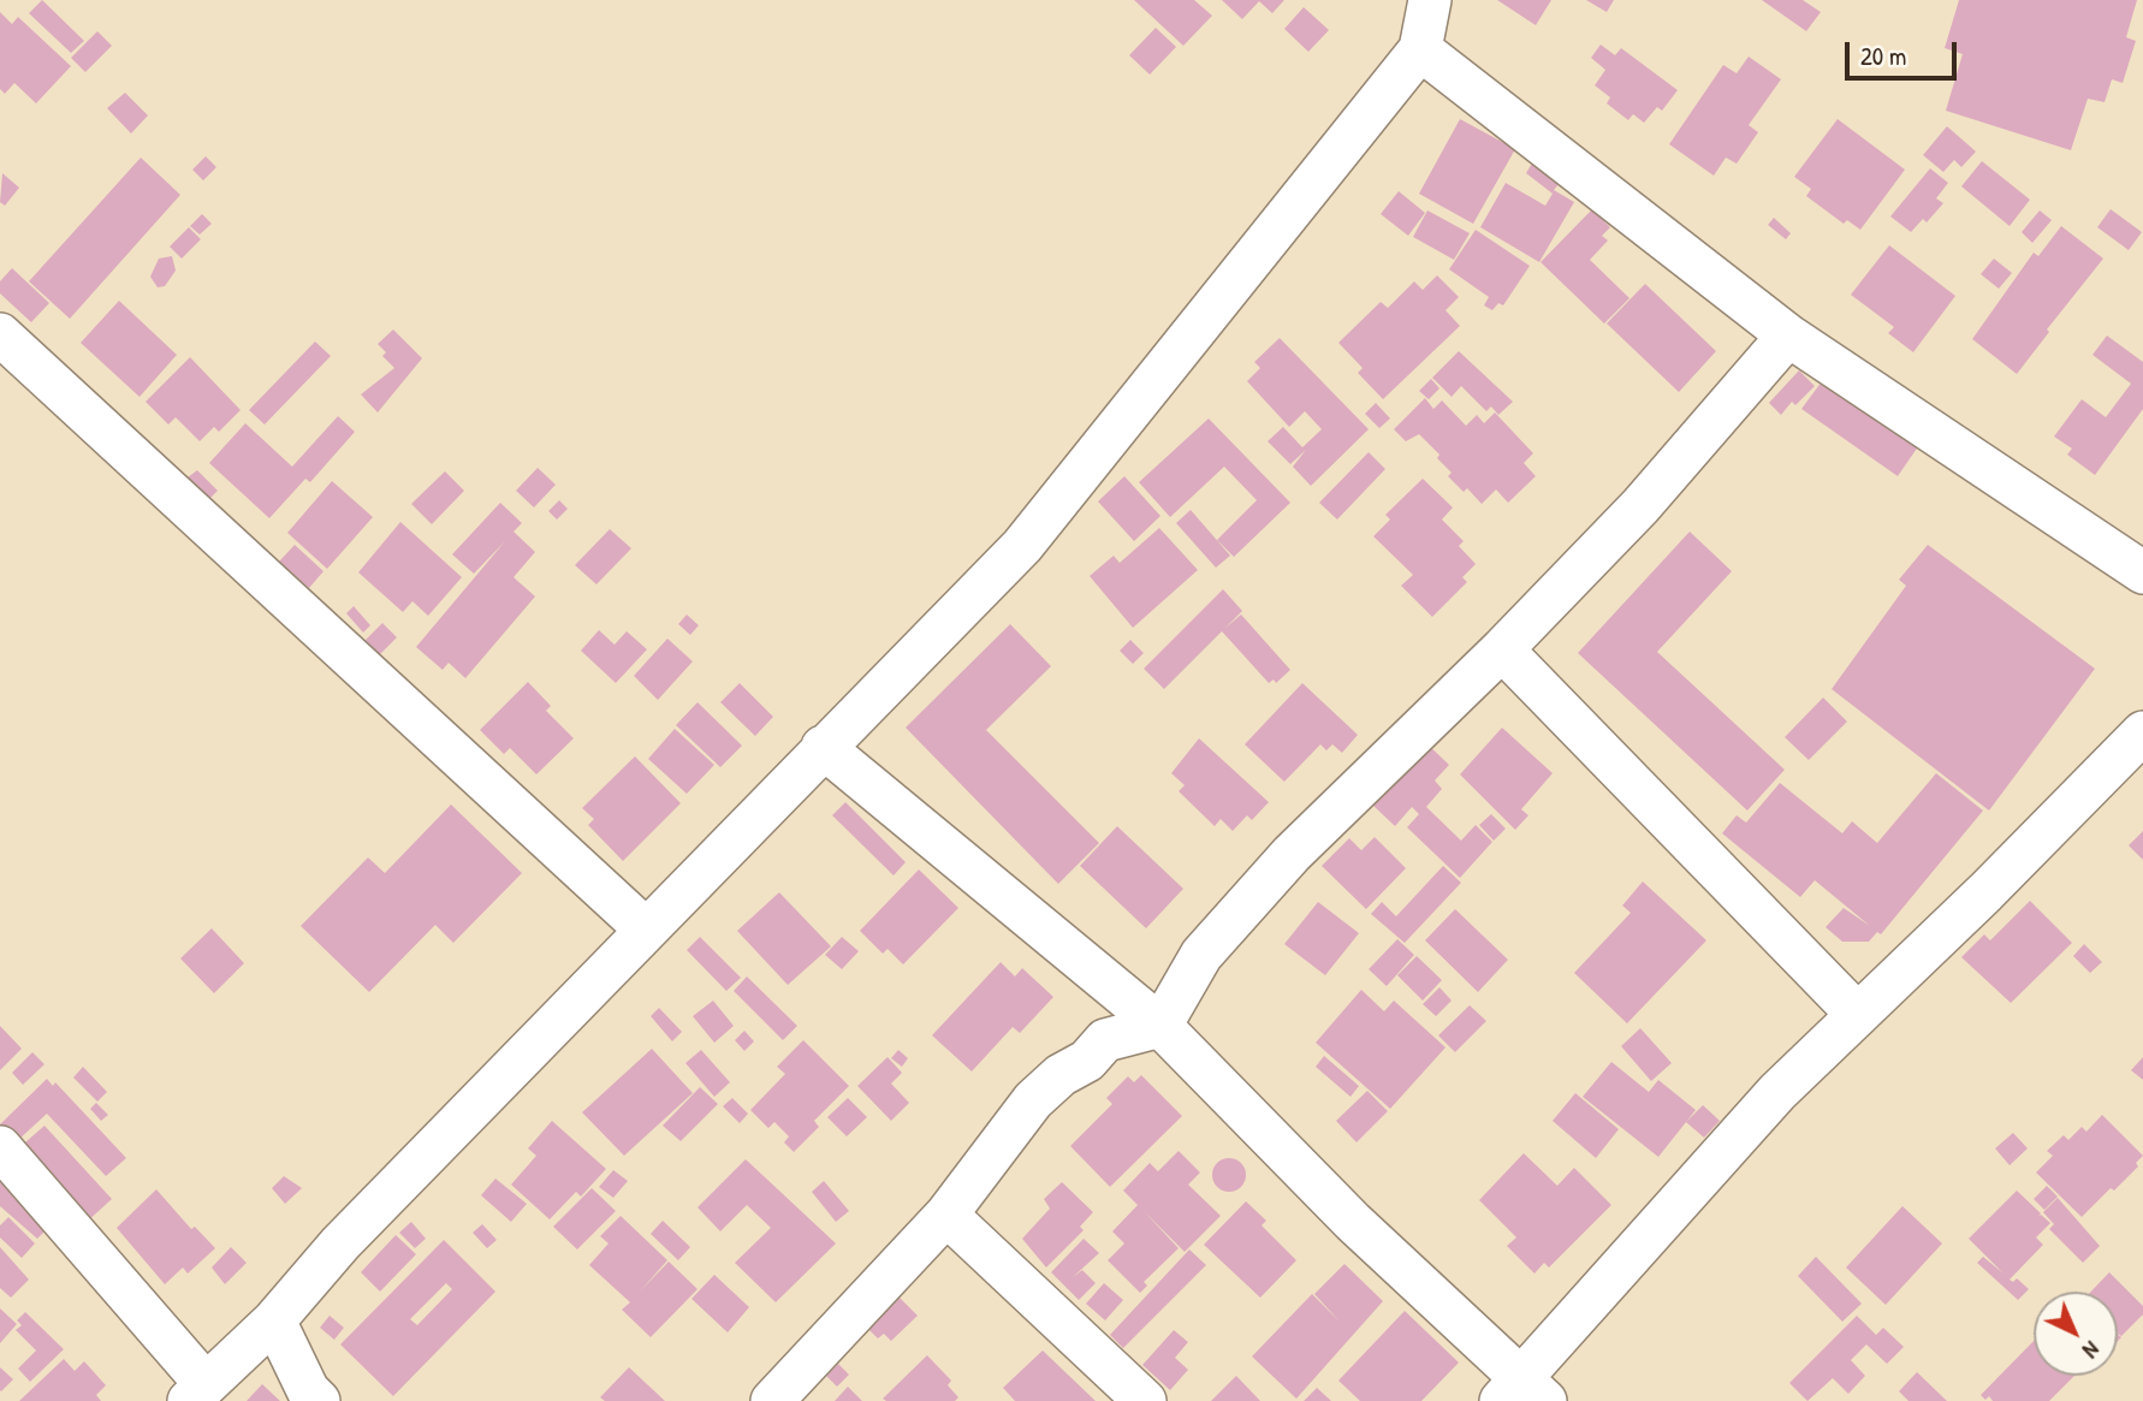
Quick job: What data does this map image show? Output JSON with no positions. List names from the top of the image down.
{
  "scale_bar": "20 m",
  "north": "bottom right"
}
